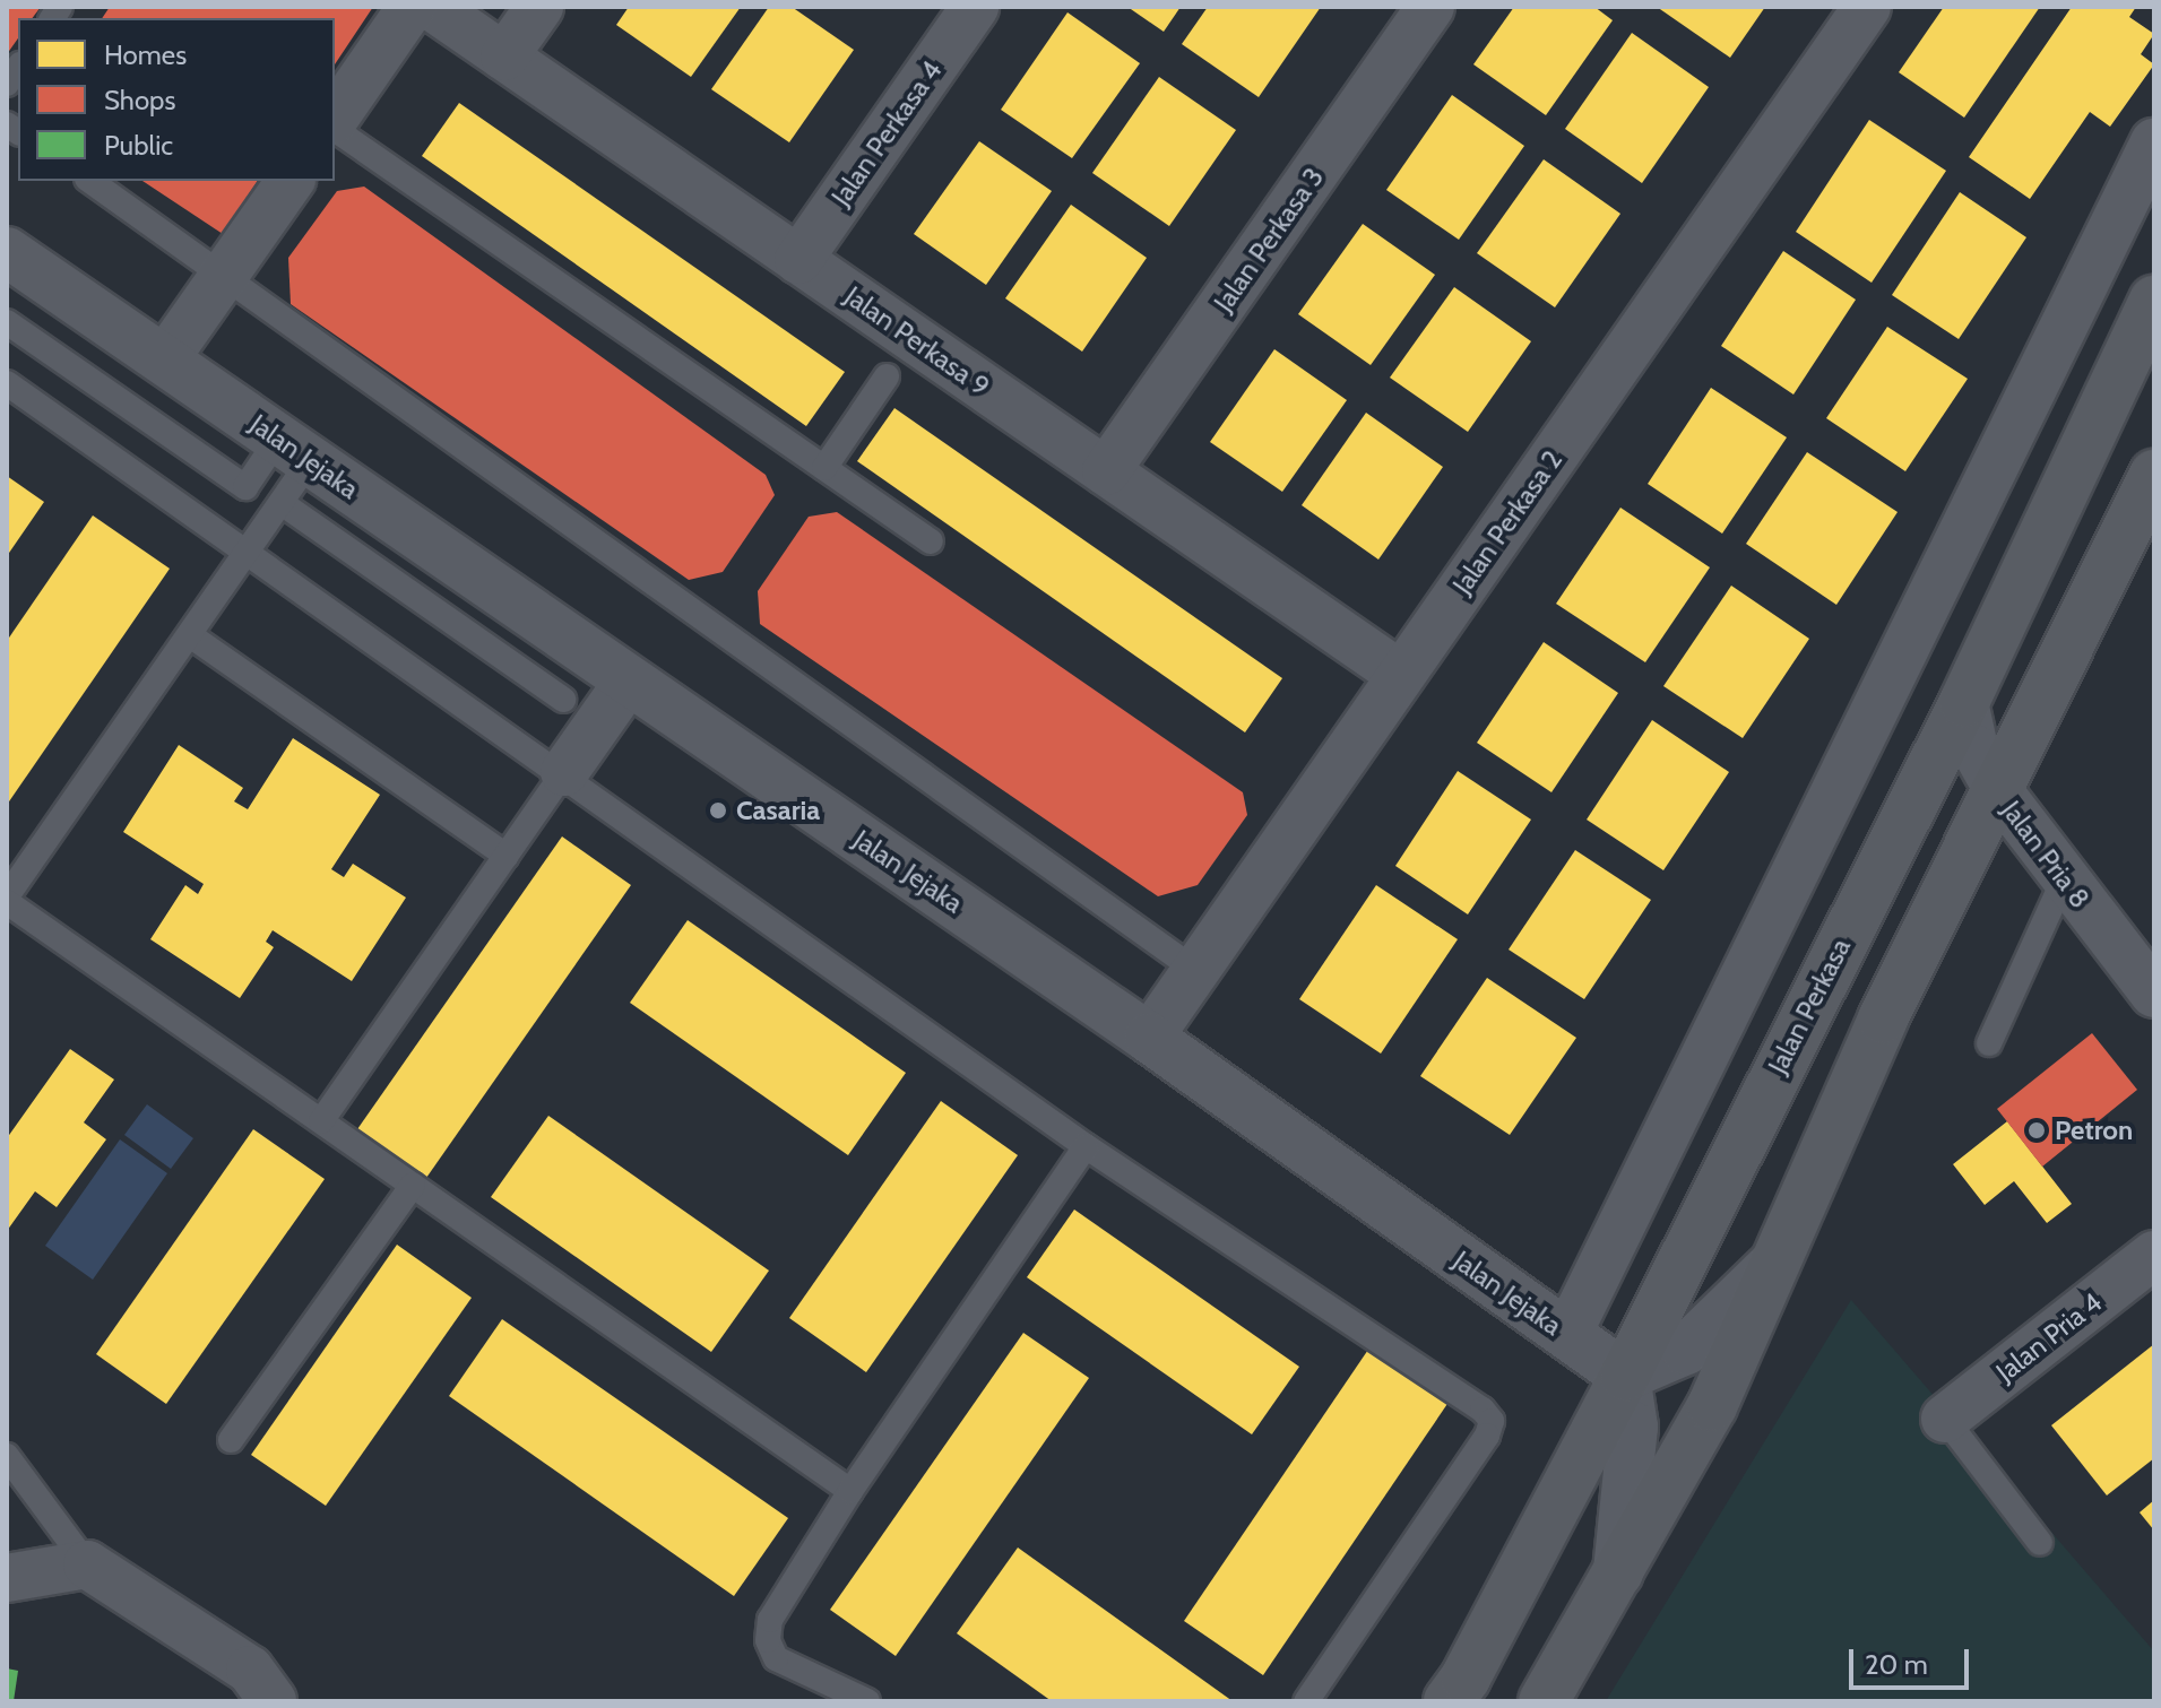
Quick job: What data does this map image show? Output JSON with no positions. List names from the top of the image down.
{
  "streets": {
    "main road": ["Jalan Perkasa"],
    "street": [
      "Jalan Perkasa 4",
      "Jalan Perkasa 3",
      "Jalan Perkasa 9",
      "Jalan Jejaka",
      "Jalan Perkasa 2",
      "Jalan Pria 8",
      "Jalan Pria 4"
    ]
  },
  "crossings": [
    ["Jalan Perkasa 4", "Jalan Perkasa 9"],
    ["Jalan Perkasa 3", "Jalan Perkasa 9"],
    ["Jalan Perkasa 9", "Jalan Perkasa 2"],
    ["Jalan Jejaka", "Jalan Perkasa 2"],
    ["Jalan Jejaka", "Jalan Perkasa"],
    ["Jalan Pria 8", "Jalan Perkasa"]
  ],
  "places": ["Casaria", "Petron"],
  "legend": ["Homes", "Shops", "Public"],
  "scale_bar": "20 m"
}
